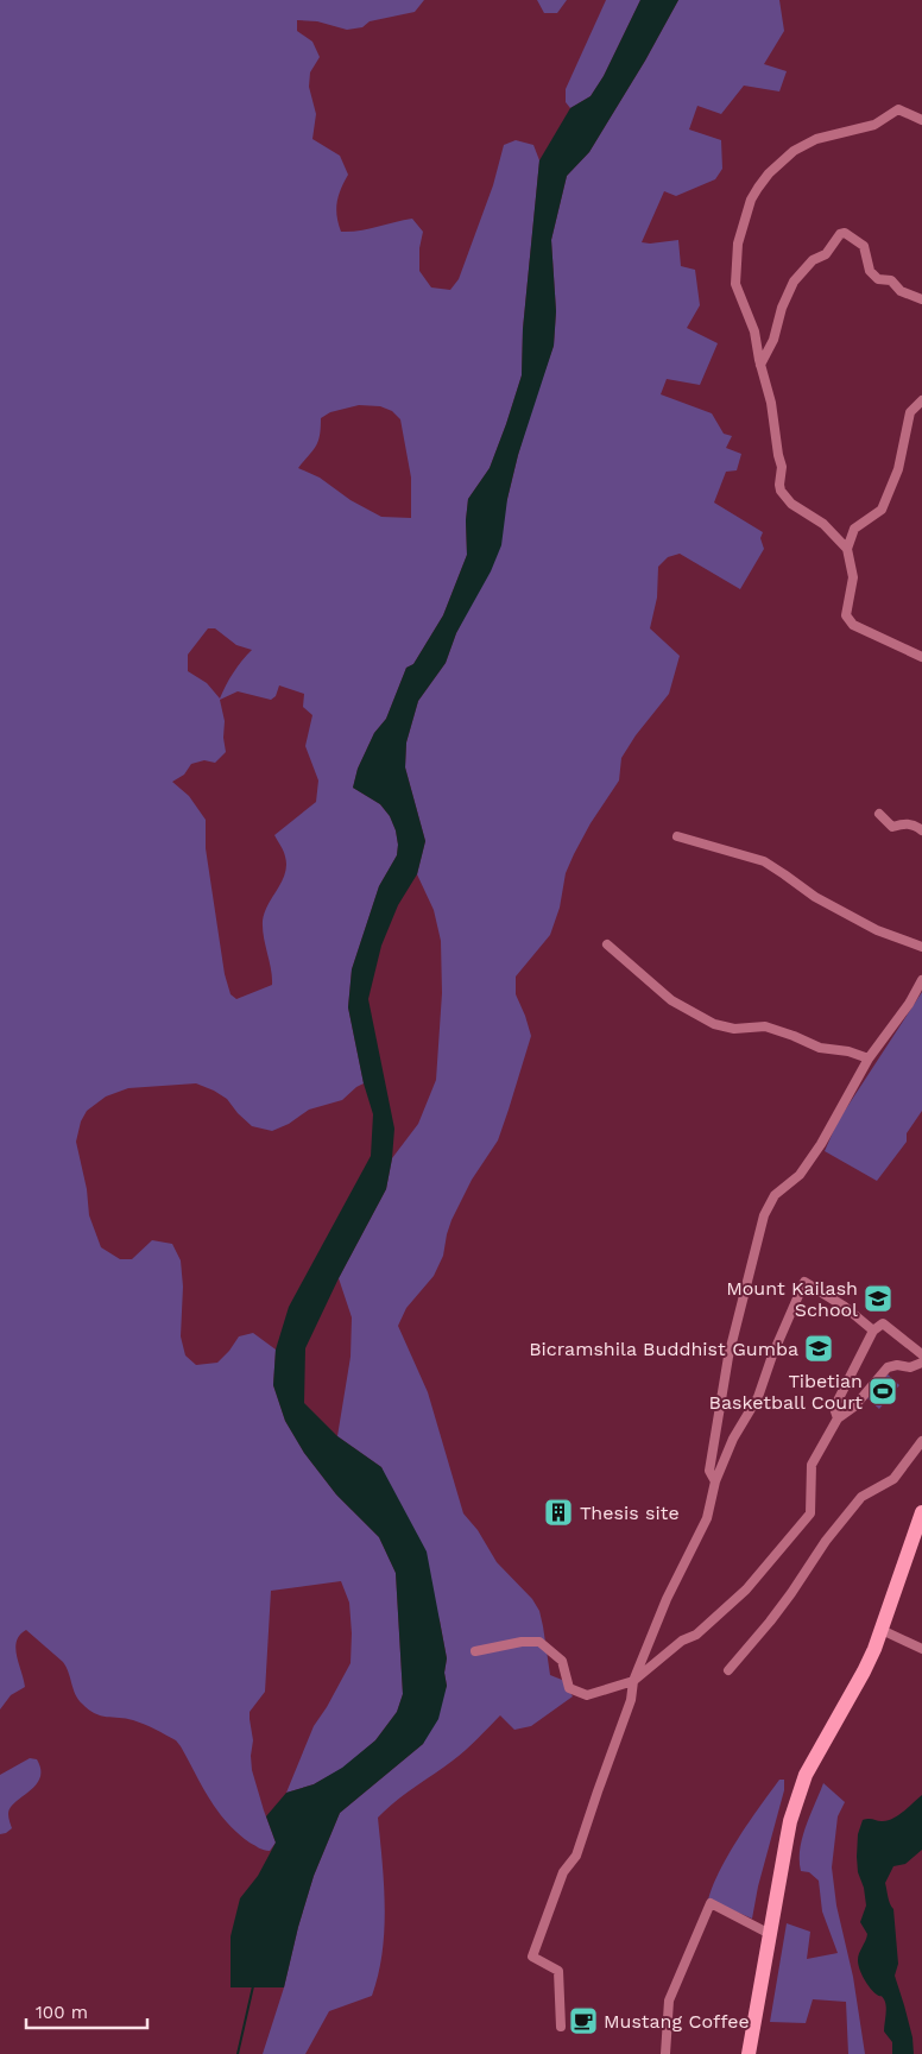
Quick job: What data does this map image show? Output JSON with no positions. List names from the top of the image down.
{
  "places": {
    "school or university": ["Mount Kailash School", "Bicramshila Buddhist Gumba"],
    "sports": ["Tibetian Basketball Court"],
    "building": ["Thesis site"],
    "cafe": ["Mustang Coffee"]
  },
  "scale_bar": "100 m"
}
